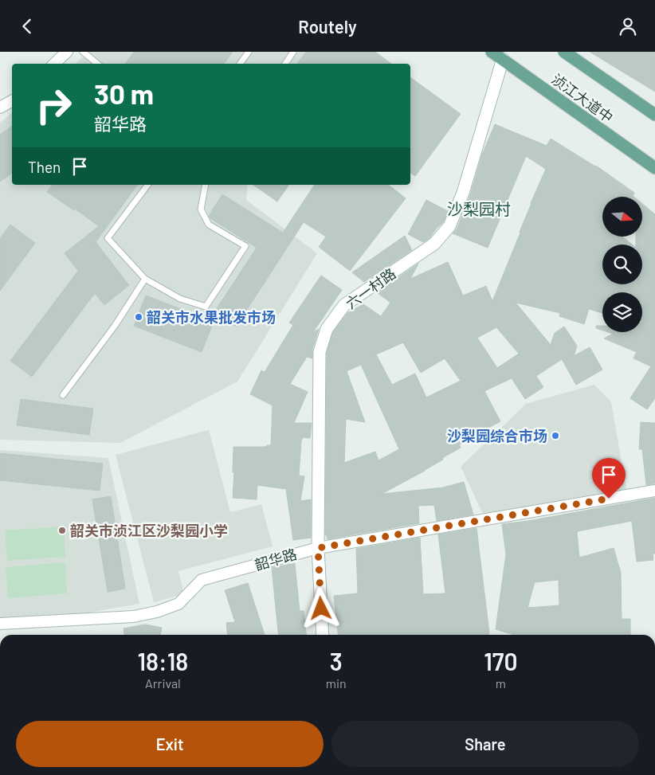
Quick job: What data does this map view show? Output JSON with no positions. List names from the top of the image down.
{
  "streets": {
    "main road": ["浈江大道中"],
    "street": ["六一村路", "韶华路"]
  },
  "crossings": [
    ["浈江大道中", "六一村路"],
    ["六一村路", "韶华路"]
  ],
  "districts": ["沙梨园村"],
  "places": ["韶关市水果批发市场", "沙梨园综合市场", "韶关市浈江区沙梨园小学"],
  "north": "right",
  "page": {
    "header": "Routely",
    "turn": ["30 m", "韶华路"],
    "then": "Then",
    "eta": [
      "18:18",
      "Arrival",
      "3",
      "min",
      "170",
      "m"
    ],
    "buttons": ["Exit", "Share"]
  }
}
